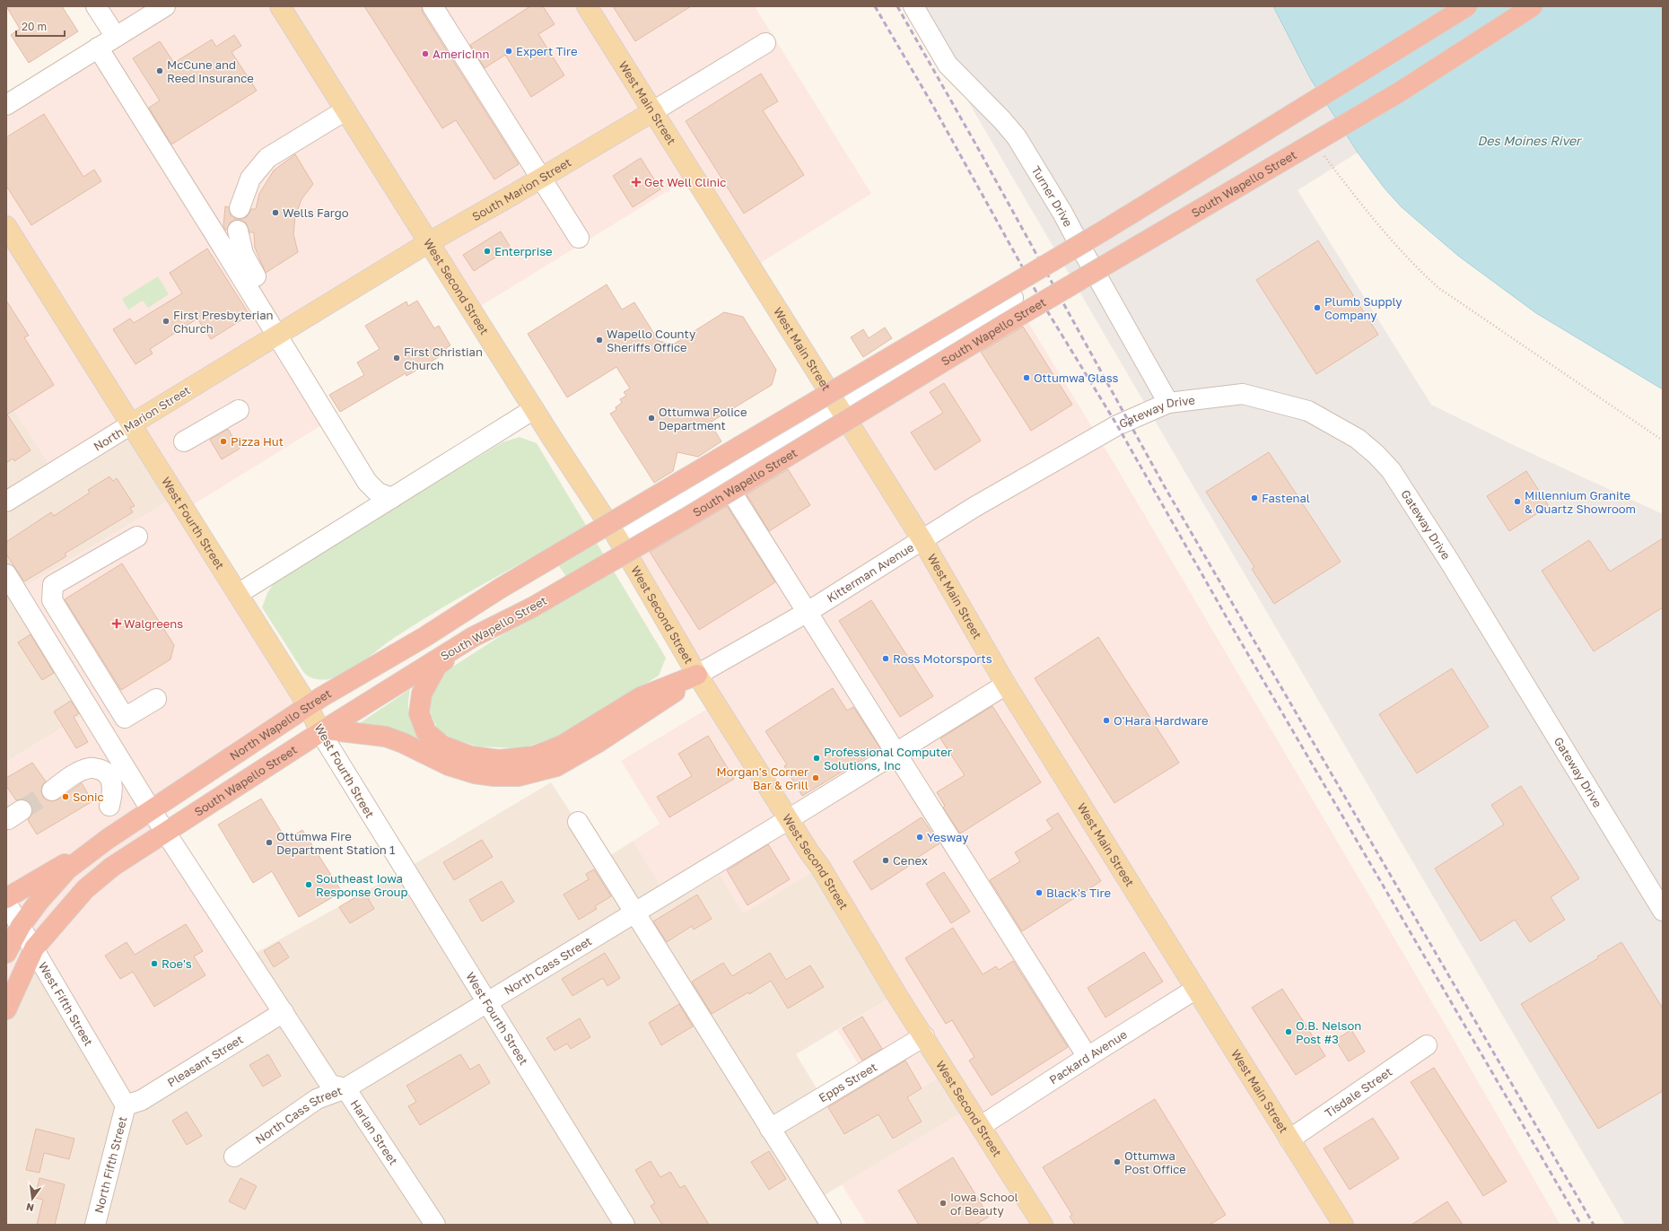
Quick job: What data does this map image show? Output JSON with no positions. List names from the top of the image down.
{
  "streets": {
    "highway": ["South Wapello Street", "North Wapello Street"],
    "main road": [
      "West Main Street",
      "South Marion Street",
      "West Second Street",
      "North Marion Street",
      "West Fourth Street"
    ],
    "street": [
      "Turner Drive",
      "Gateway Drive",
      "Kitterman Avenue",
      "North Cass Street",
      "West Fifth Street",
      "Packard Avenue",
      "Pleasant Street",
      "Epps Street",
      "Tisdale Street",
      "Harlan Street",
      "North Fifth Street"
    ]
  },
  "crossings": [
    ["West Main Street", "South Wapello Street"],
    ["West Main Street", "South Marion Street"],
    ["West Main Street", "Kitterman Avenue"],
    ["West Main Street", "North Cass Street"],
    ["West Main Street", "Packard Avenue"],
    ["West Main Street", "Tisdale Street"],
    ["South Wapello Street", "West Second Street"],
    ["South Wapello Street", "West Fourth Street"],
    ["South Wapello Street", "West Fifth Street"],
    ["South Wapello Street", "Harlan Street"],
    ["South Marion Street", "West Second Street"],
    ["South Marion Street", "North Marion Street"],
    ["Turner Drive", "Gateway Drive"],
    ["West Second Street", "Kitterman Avenue"],
    ["West Second Street", "North Cass Street"],
    ["West Second Street", "Packard Avenue"],
    ["West Second Street", "Epps Street"],
    ["Gateway Drive", "Kitterman Avenue"],
    ["North Marion Street", "West Fourth Street"],
    ["West Fourth Street", "North Wapello Street"],
    ["West Fourth Street", "North Cass Street"],
    ["North Wapello Street", "West Fifth Street"],
    ["North Wapello Street", "Harlan Street"],
    ["North Cass Street", "Harlan Street"],
    ["West Fifth Street", "Pleasant Street"],
    ["West Fifth Street", "North Fifth Street"],
    ["Pleasant Street", "Harlan Street"],
    ["Pleasant Street", "North Fifth Street"]
  ],
  "water": ["Des Moines River"],
  "places": {
    "other": [
      "Expert Tire",
      "AmericInn",
      "McCune and Reed Insurance",
      "Wells Fargo",
      "Enterprise",
      "Plumb Supply Company",
      "First Presbyterian Church",
      "Wapello County Sheriffs Office",
      "First Christian Church",
      "Ottumwa Glass",
      "Ottumwa Police Department",
      "Pizza Hut",
      "Fastenal",
      "Millennium Granite & Quartz Showroom",
      "Ross Motorsports",
      "O'Hara Hardware",
      "Professional Computer Solutions, Inc",
      "Morgan's Corner Bar & Grill",
      "Sonic",
      "Yesway",
      "Ottumwa Fire Department Station 1",
      "Cenex",
      "Southeast Iowa Response Group",
      "Black's Tire",
      "Roe's",
      "O.B. Nelson Post #3",
      "Ottumwa Post Office",
      "Iowa School of Beauty"
    ],
    "health": ["Get Well Clinic", "Walgreens"]
  },
  "scale_bar": "20 m",
  "north": "bottom"
}
